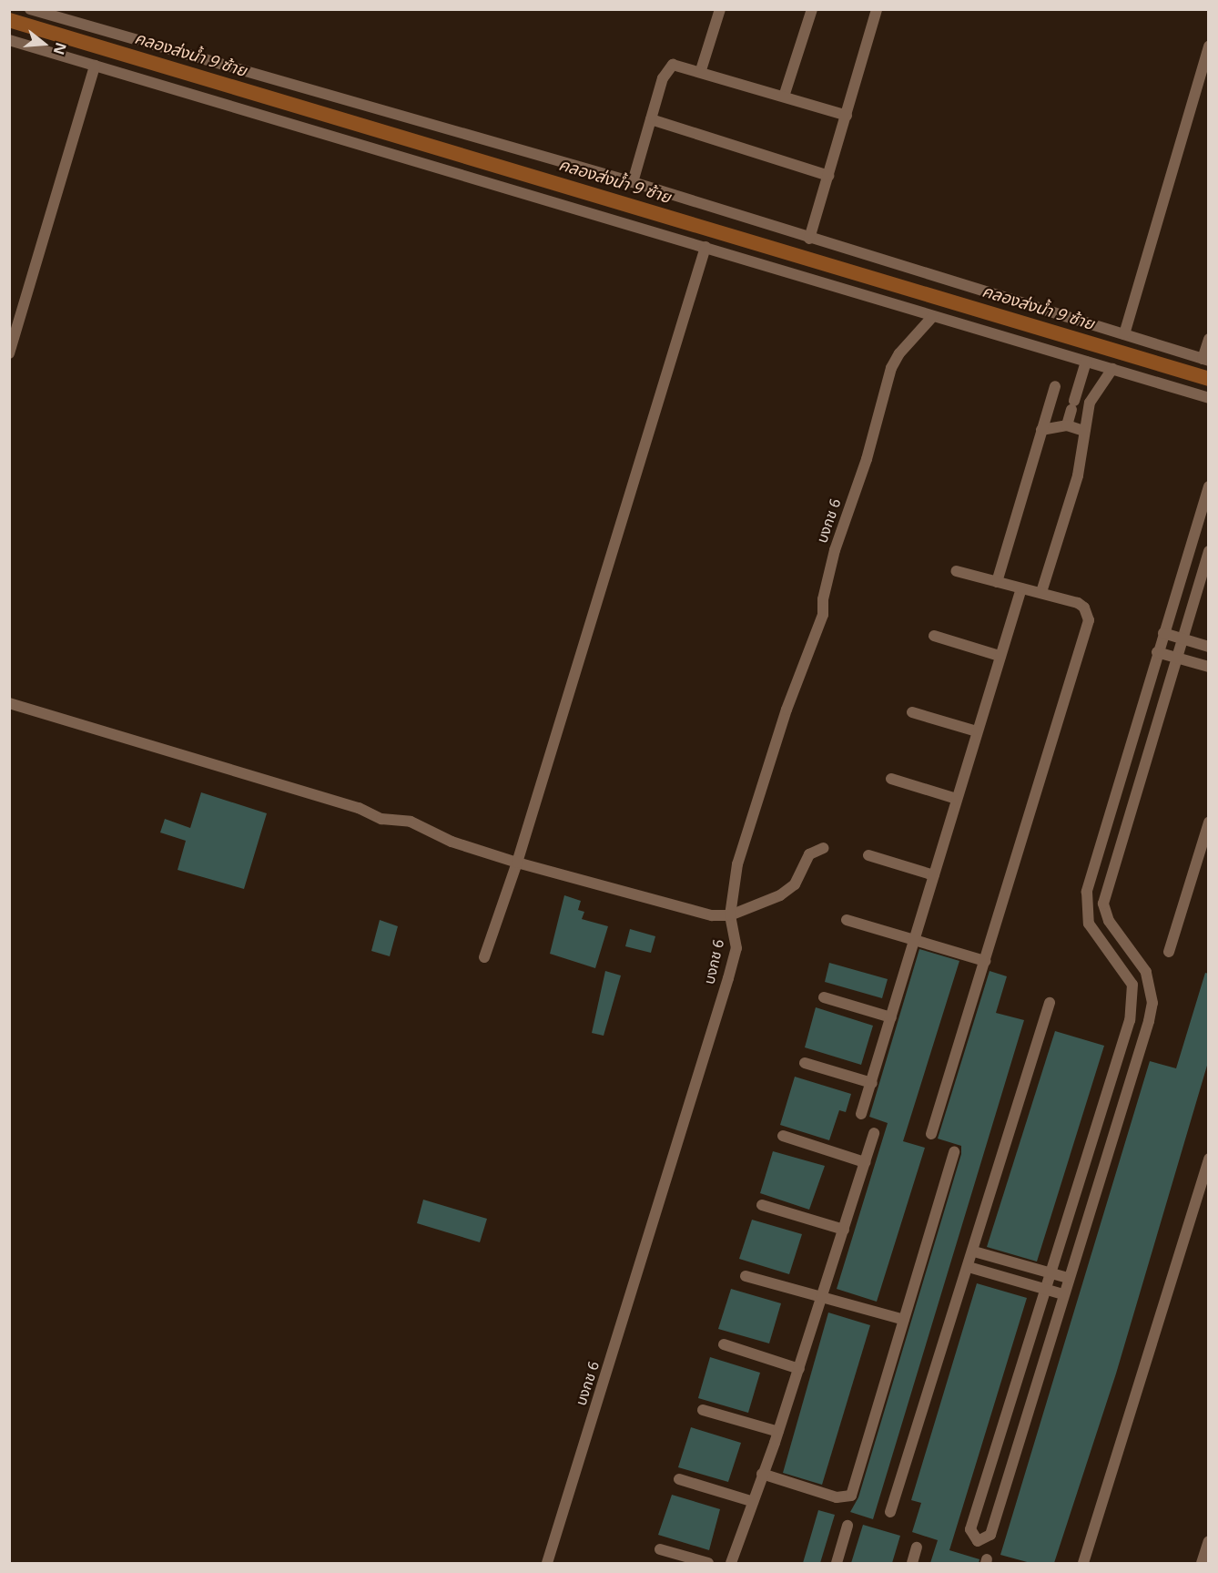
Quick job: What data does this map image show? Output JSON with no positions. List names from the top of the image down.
{
  "streets": {
    "street": ["บงกช 6"]
  },
  "water": ["คลองส่งน้ำ 9 ซ้าย"],
  "north": "right"
}
